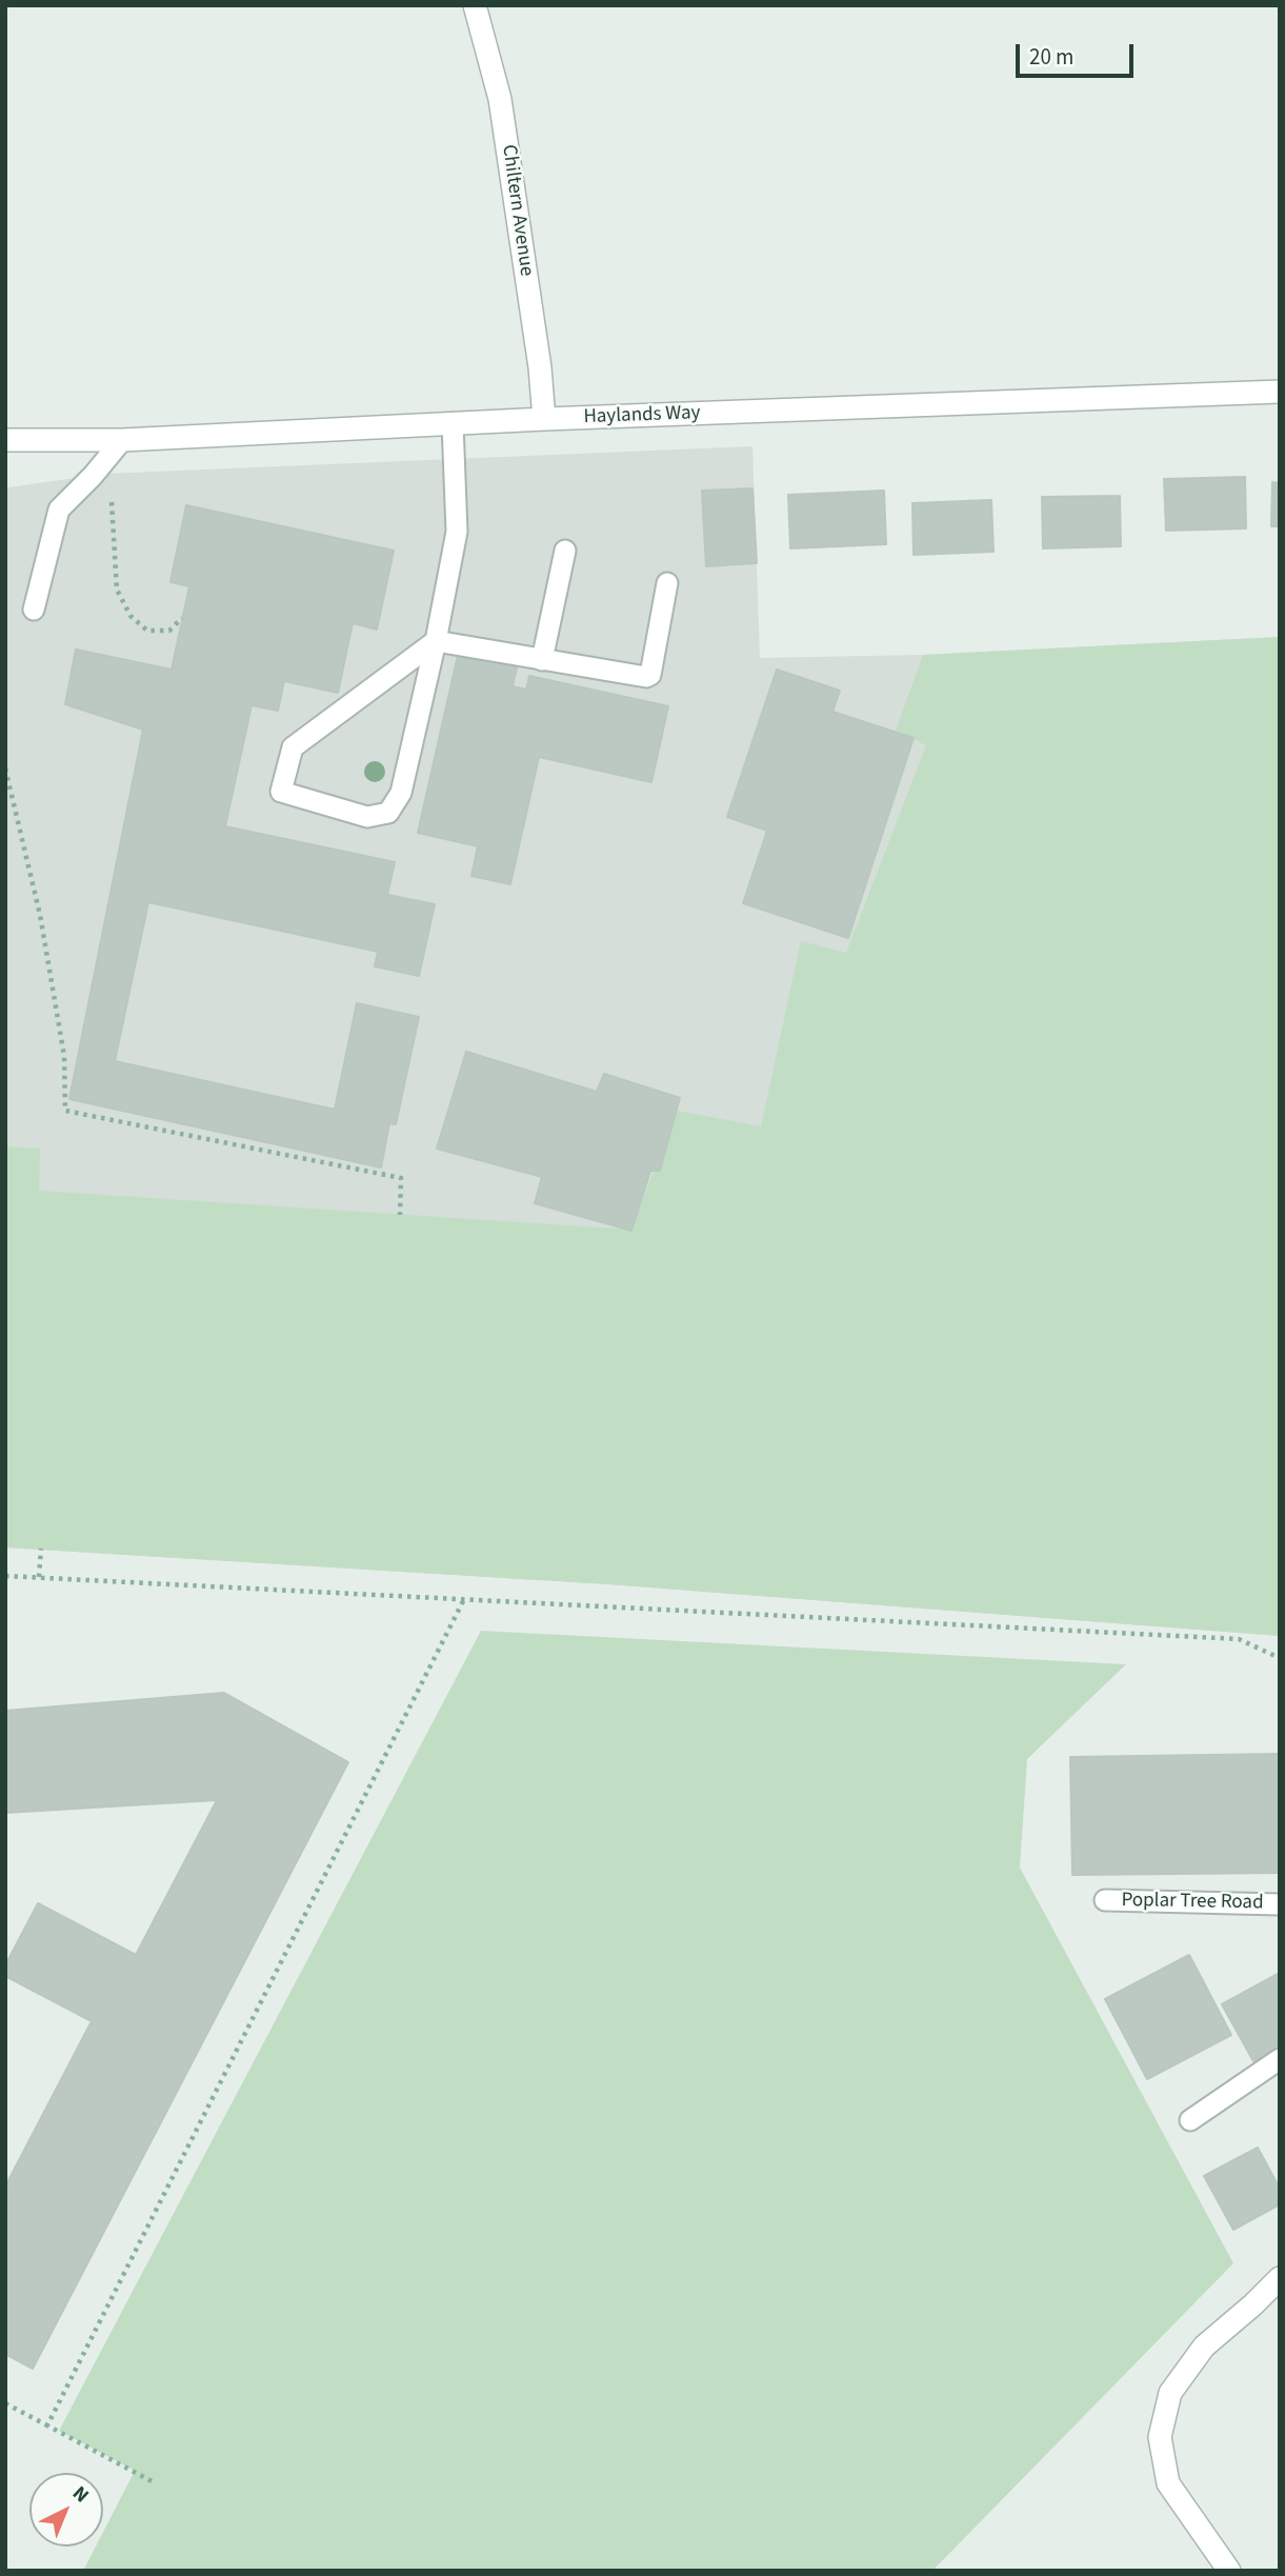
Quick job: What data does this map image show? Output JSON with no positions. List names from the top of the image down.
{
  "streets": {
    "street": ["Chiltern Avenue", "Haylands Way"],
    "lane": ["Poplar Tree Road"]
  },
  "crossings": [
    ["Chiltern Avenue", "Haylands Way"]
  ],
  "scale_bar": "20 m",
  "north": "top right"
}
